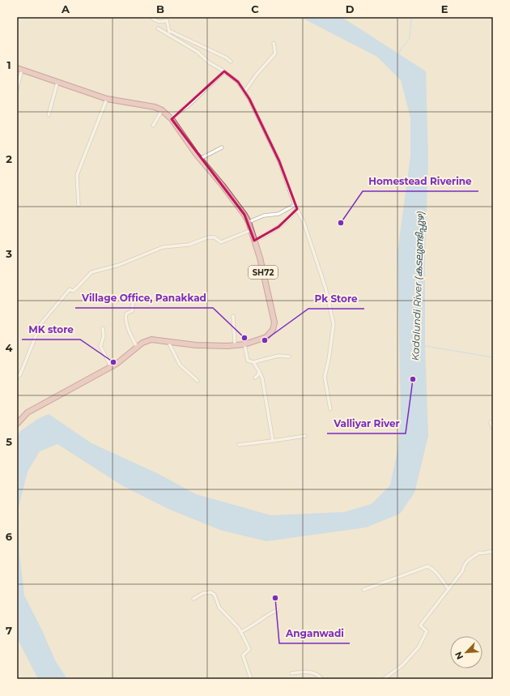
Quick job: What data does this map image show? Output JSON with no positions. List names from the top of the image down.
{
  "streets": {
    "main road": ["SH72"]
  },
  "water": ["Kadalundi River (കടലുണ്ടിപ്പുഴ)"],
  "places": [
    "Homestead Riverine",
    "Village Office, Panakkad",
    "Pk Store",
    "MK store",
    "Valliyar River",
    "Anganwadi"
  ],
  "north": "bottom left",
  "grid": {
    "columns": [
      "A",
      "B",
      "C",
      "D",
      "E"
    ],
    "rows": [
      "1",
      "2",
      "3",
      "4",
      "5",
      "6",
      "7"
    ]
  }
}
